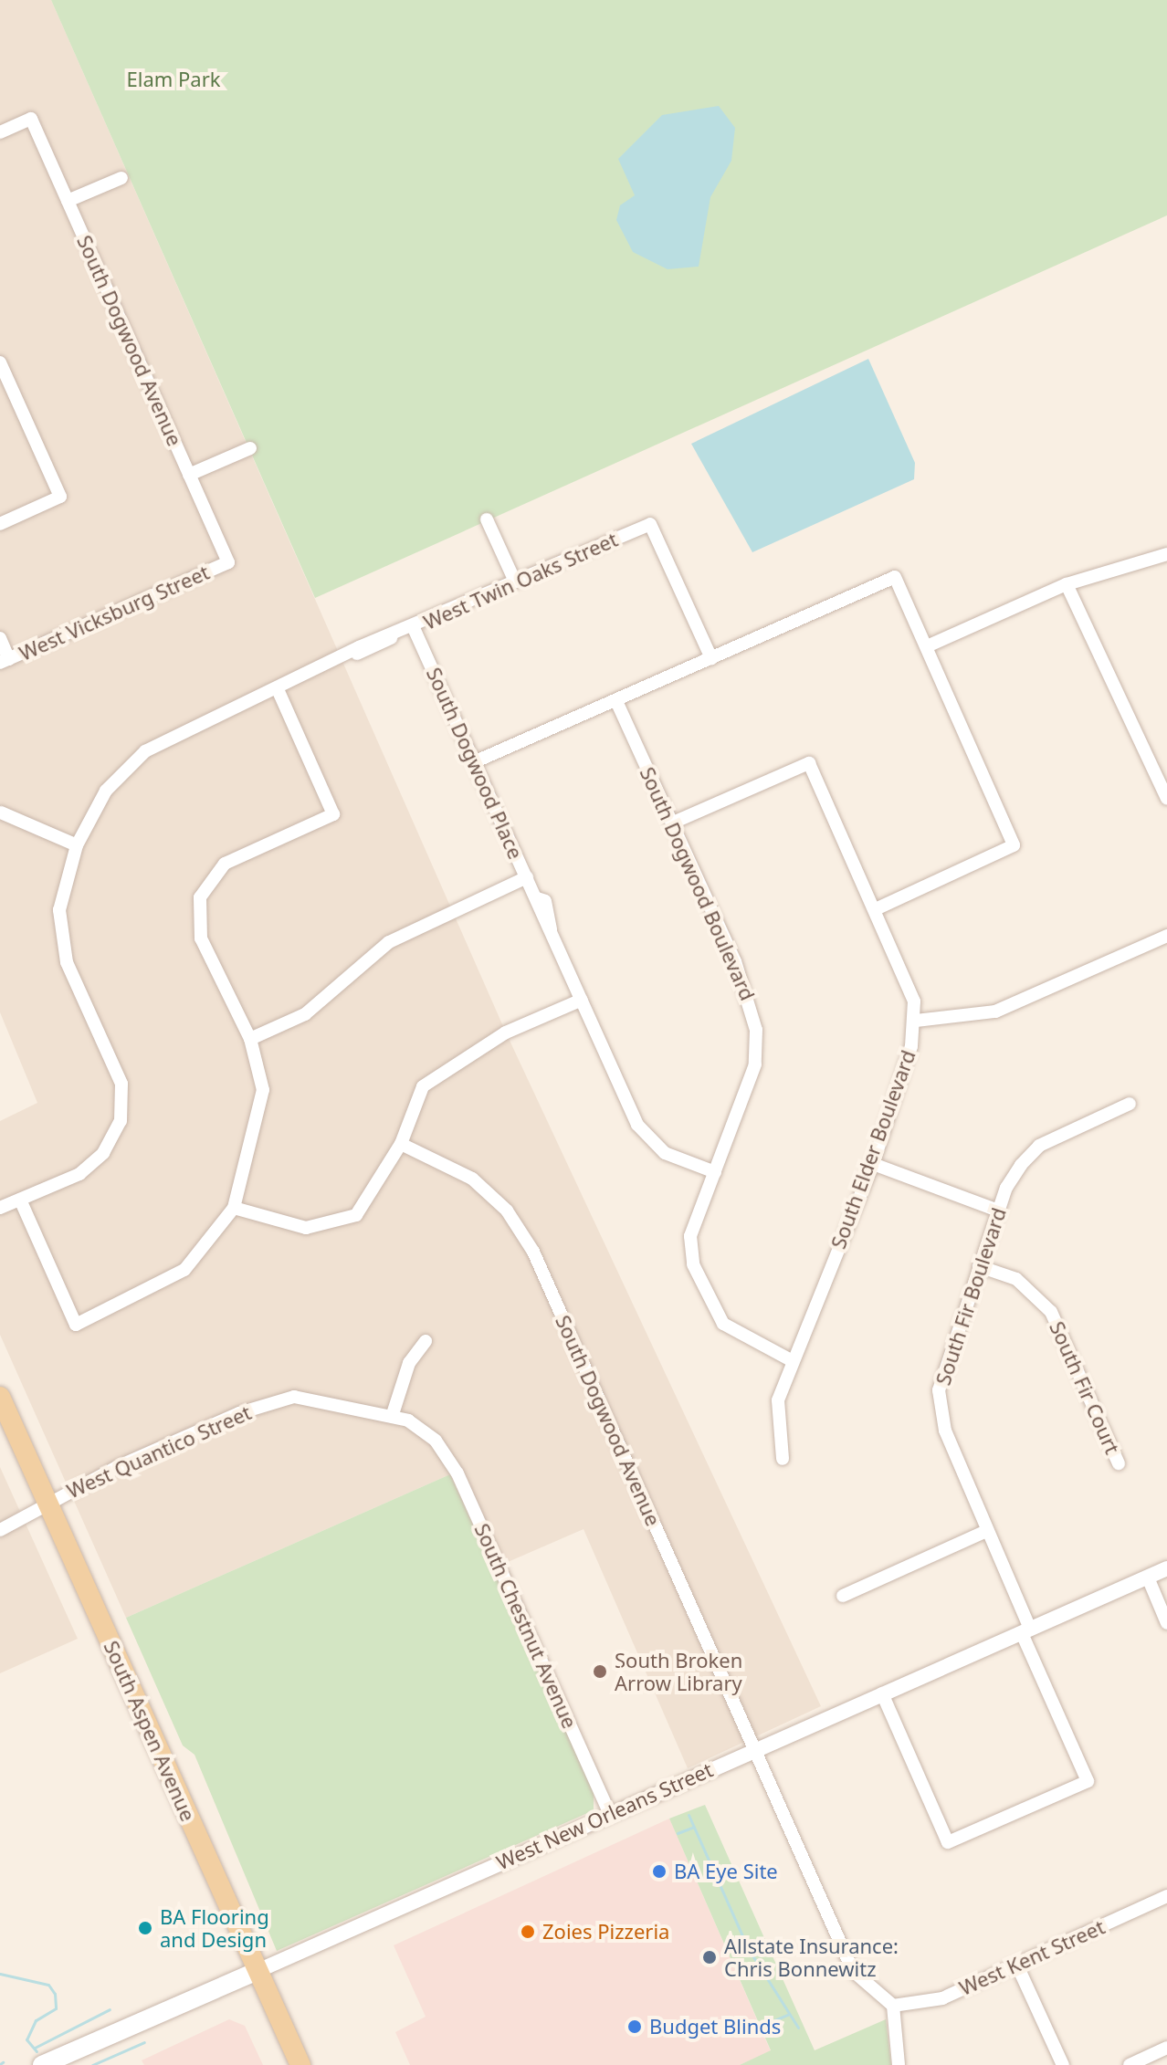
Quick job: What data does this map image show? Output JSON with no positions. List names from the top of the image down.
{
  "streets": {
    "main road": ["South Aspen Avenue", "West New Orleans Street"],
    "street": [
      "South Dogwood Avenue",
      "West Twin Oaks Street",
      "West Vicksburg Street",
      "South Dogwood Place",
      "South Dogwood Boulevard",
      "South Elder Boulevard",
      "South Fir Boulevard",
      "South Fir Court",
      "West Quantico Street",
      "South Chestnut Avenue",
      "West Kent Street"
    ]
  },
  "crossings": [
    ["South Dogwood Avenue", "West Vicksburg Street"],
    ["South Dogwood Avenue", "West New Orleans Street"],
    ["West Twin Oaks Street", "South Dogwood Place"],
    ["South Dogwood Place", "South Dogwood Boulevard"],
    ["South Dogwood Boulevard", "South Elder Boulevard"],
    ["South Fir Boulevard", "South Fir Court"],
    ["South Fir Boulevard", "West New Orleans Street"],
    ["West Quantico Street", "South Chestnut Avenue"],
    ["West Quantico Street", "South Aspen Avenue"],
    ["South Chestnut Avenue", "West New Orleans Street"],
    ["South Aspen Avenue", "West New Orleans Street"]
  ],
  "parks": ["Elam Park"],
  "places": [
    "South Broken Arrow Library",
    "BA Eye Site",
    "BA Flooring and Design",
    "Zoies Pizzeria",
    "Allstate Insurance: Chris Bonnewitz",
    "Budget Blinds"
  ]
}
